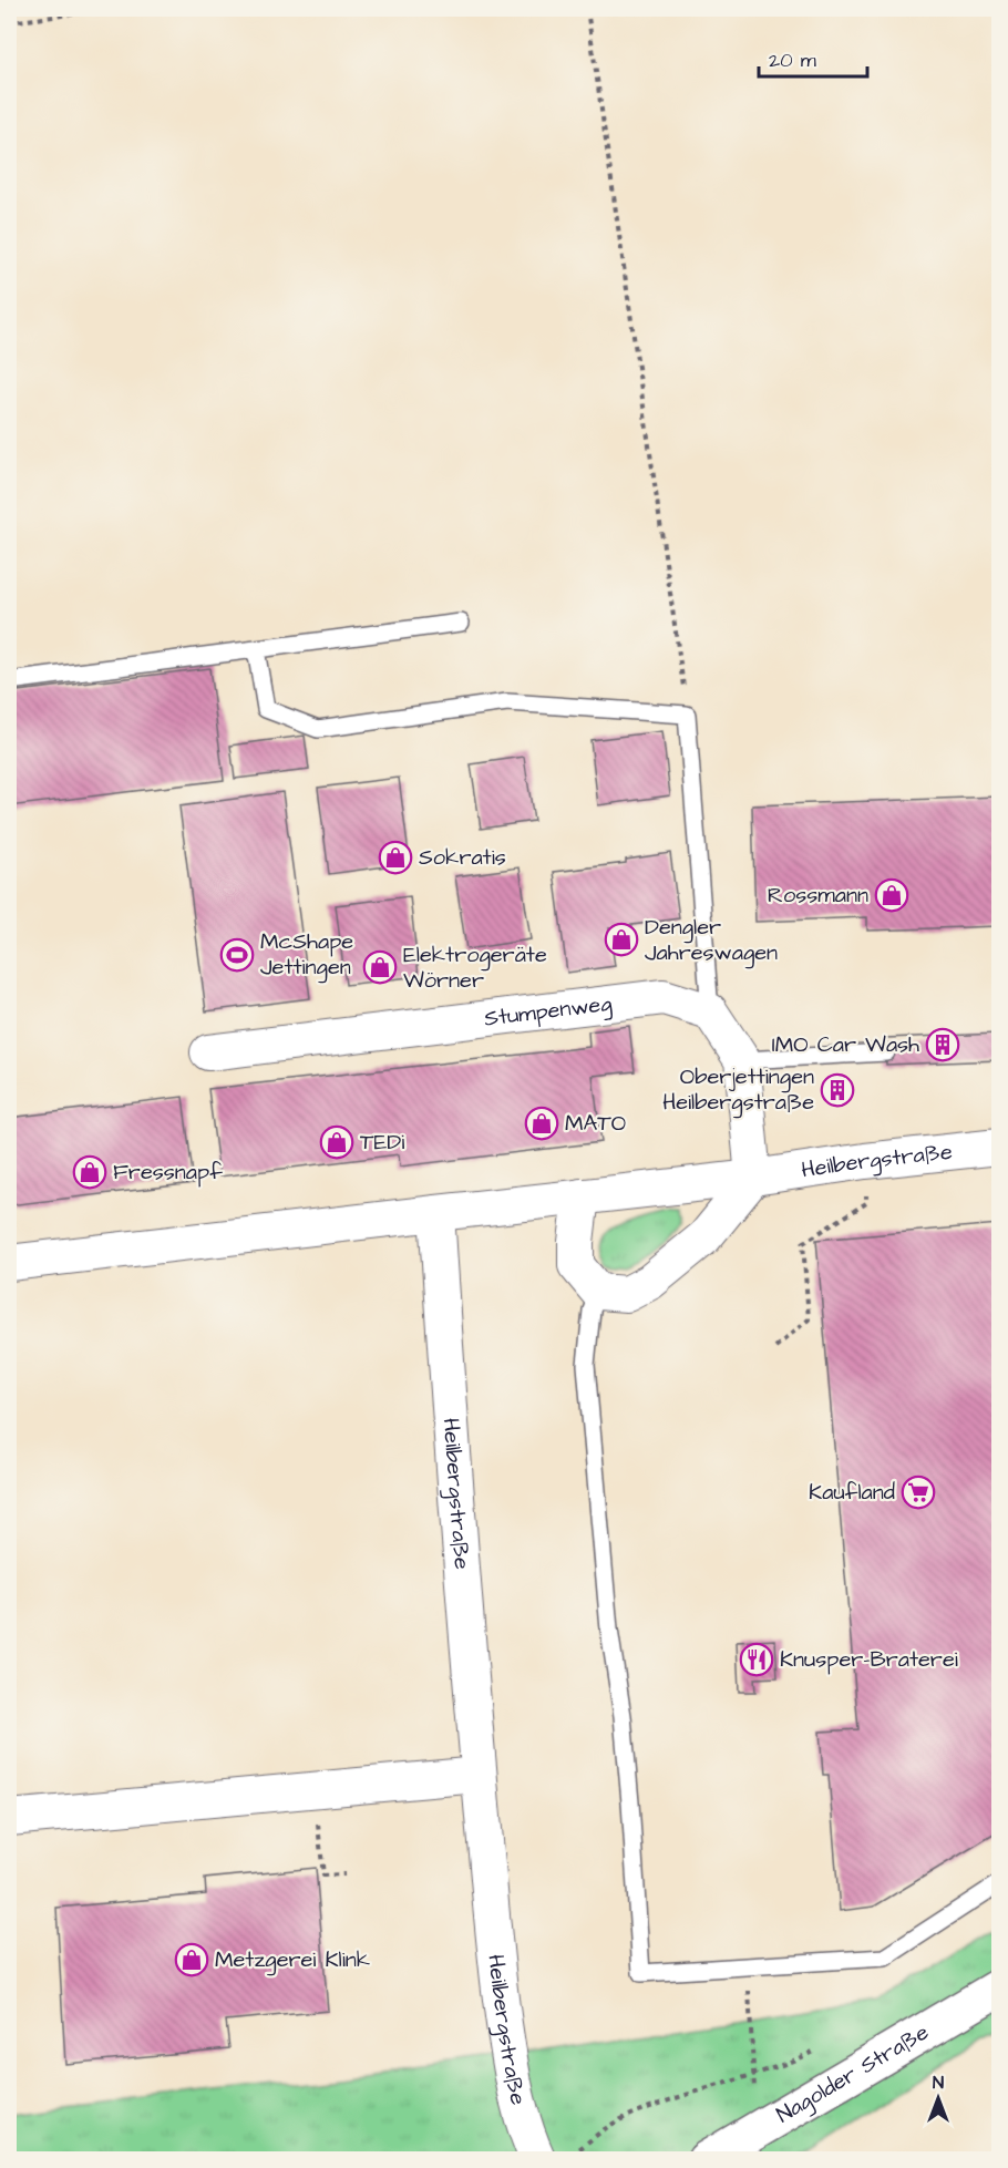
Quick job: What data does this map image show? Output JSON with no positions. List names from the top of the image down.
{
  "streets": {
    "street": ["Stumpenweg", "Heilbergstraße", "Nagolder Straße"]
  },
  "places": {
    "shop": [
      "Sokratis",
      "Rossmann",
      "Dengler Jahreswagen",
      "Elektrogeräte Wörner",
      "MATO",
      "TEDi",
      "Fressnapf",
      "Metzgerei Klink"
    ],
    "sports": ["McShape Jettingen"],
    "building": ["IMO Car Wash", "Oberjettingen Heilbergstraße"],
    "supermarket": ["Kaufland"],
    "restaurant": ["Knusper-Braterei"]
  },
  "scale_bar": "20 m",
  "north": "top"
}
